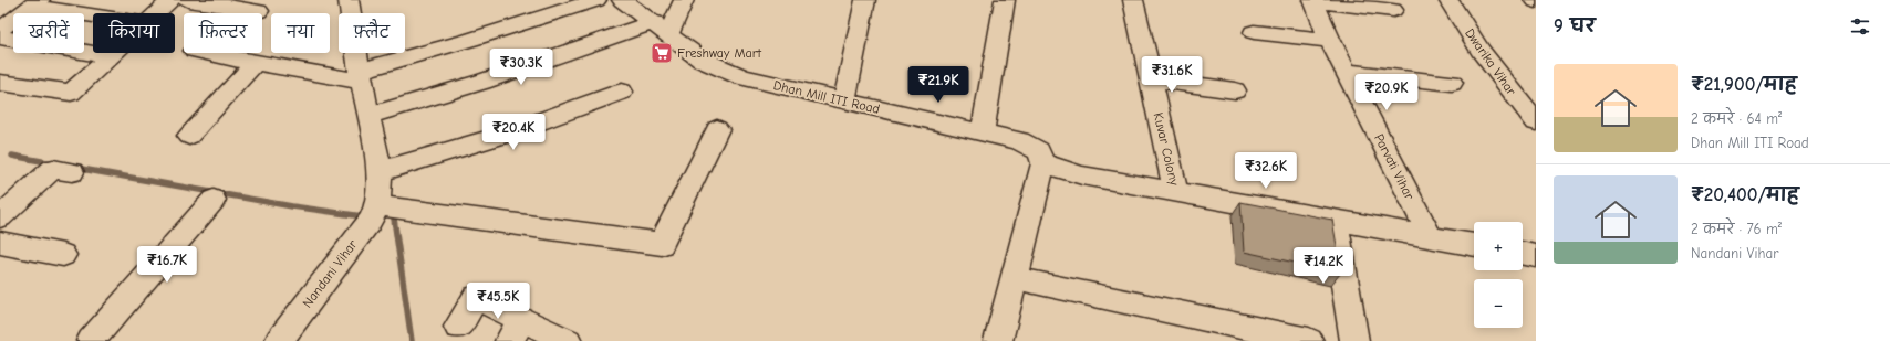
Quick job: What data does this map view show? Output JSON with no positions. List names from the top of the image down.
{
  "streets": {
    "street": [
      "Dwarika Vihar",
      "Dhan Mill ITI Road",
      "Kuvar Colony",
      "Parvati Vihar",
      "Nandani Vihar"
    ]
  },
  "places": {
    "supermarket": ["Freshway Mart"]
  },
  "page": {
    "heading": "9 घर",
    "chip": [
      "खरीदें",
      "किराया",
      "फ़िल्टर",
      "नया",
      "फ़्लैट"
    ],
    "price": [
      "₹30.3K",
      "₹31.6K",
      "₹21.9K",
      "₹20.9K",
      "₹20.4K",
      "₹32.6K",
      "₹16.7K",
      "₹14.2K",
      "₹45.5K"
    ],
    "list": [
      {
        "name": "₹21,900/माह",
        "note": "2 कमरे · 64 m² · Dhan Mill ITI Road"
      },
      {
        "name": "₹20,400/माह",
        "note": "2 कमरे · 76 m² · Nandani Vihar"
      }
    ],
    "map_buttons": ["+", "−"]
  }
}
